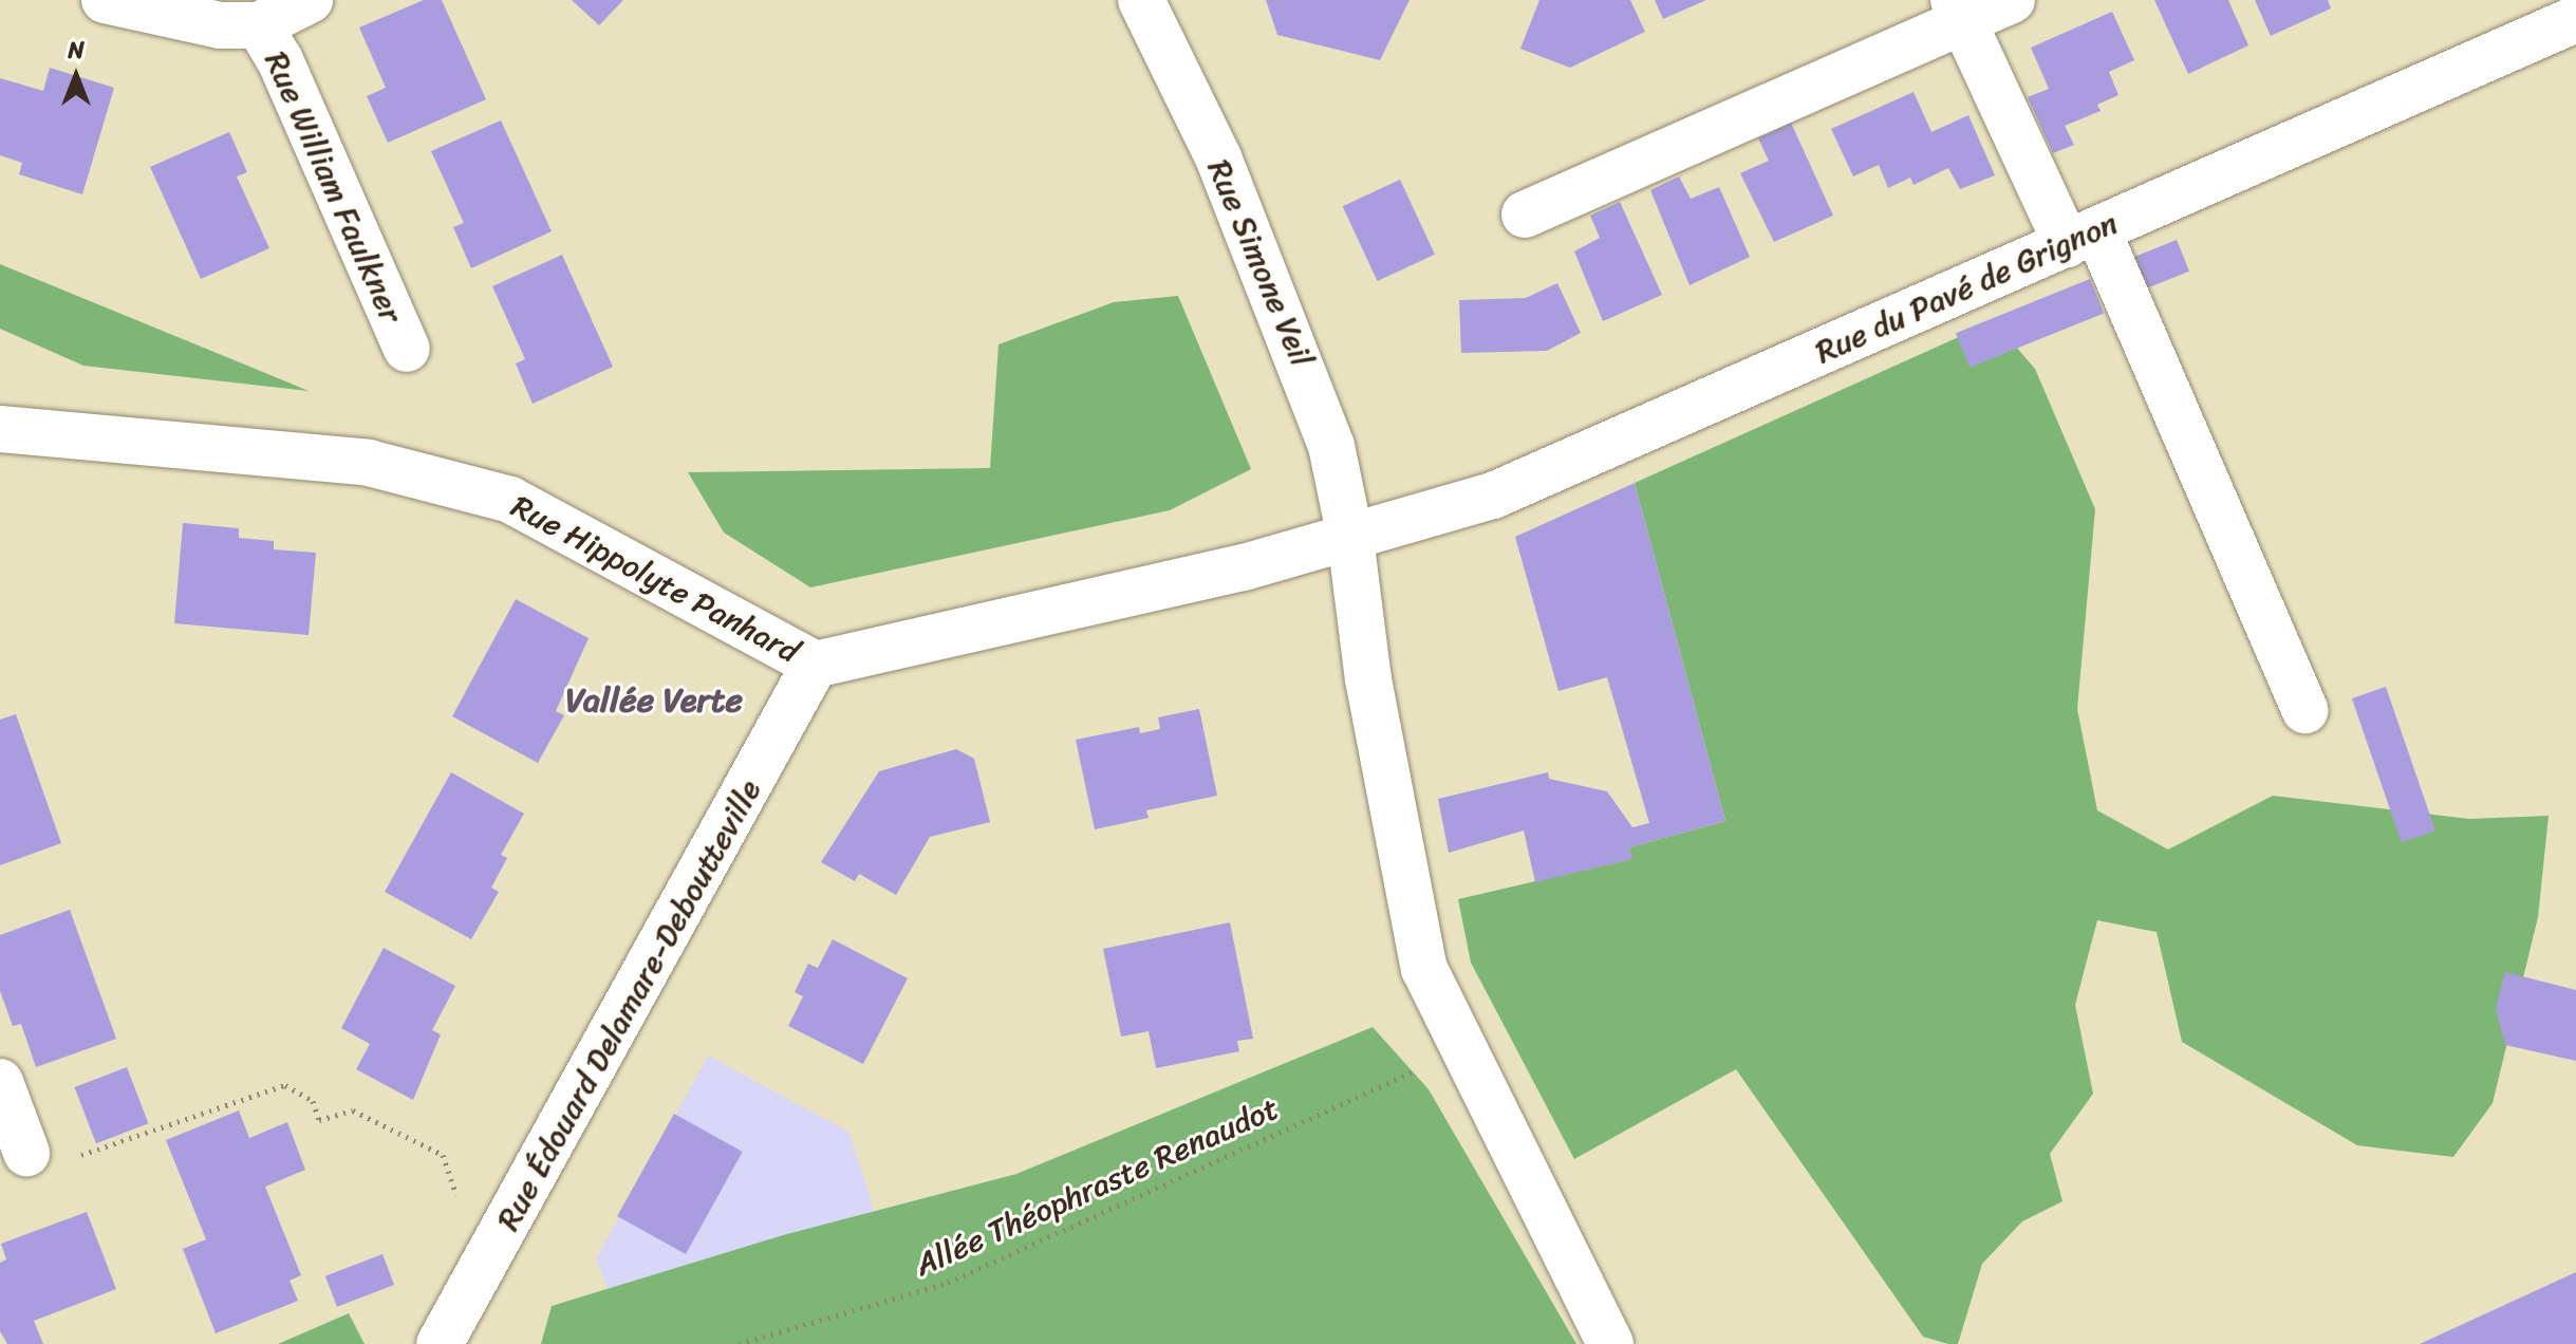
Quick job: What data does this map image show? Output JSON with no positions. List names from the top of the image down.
{
  "streets": {
    "street": [
      "Rue William Faulkner",
      "Rue Simone Veil",
      "Rue du Pavé de Grignon",
      "Rue Hippolyte Panhard",
      "Rue Édouard Delamare-Deboutteville"
    ],
    "path": ["Allée Théophraste Renaudot"]
  },
  "crossings": [
    ["Rue Simone Veil", "Rue du Pavé de Grignon"],
    ["Rue Simone Veil", "Rue Hippolyte Panhard"],
    ["Rue Simone Veil", "Allée Théophraste Renaudot"],
    ["Rue du Pavé de Grignon", "Rue Hippolyte Panhard"],
    ["Rue Hippolyte Panhard", "Rue Édouard Delamare-Deboutteville"]
  ],
  "districts": ["Vallée Verte"],
  "north": "top"
}
